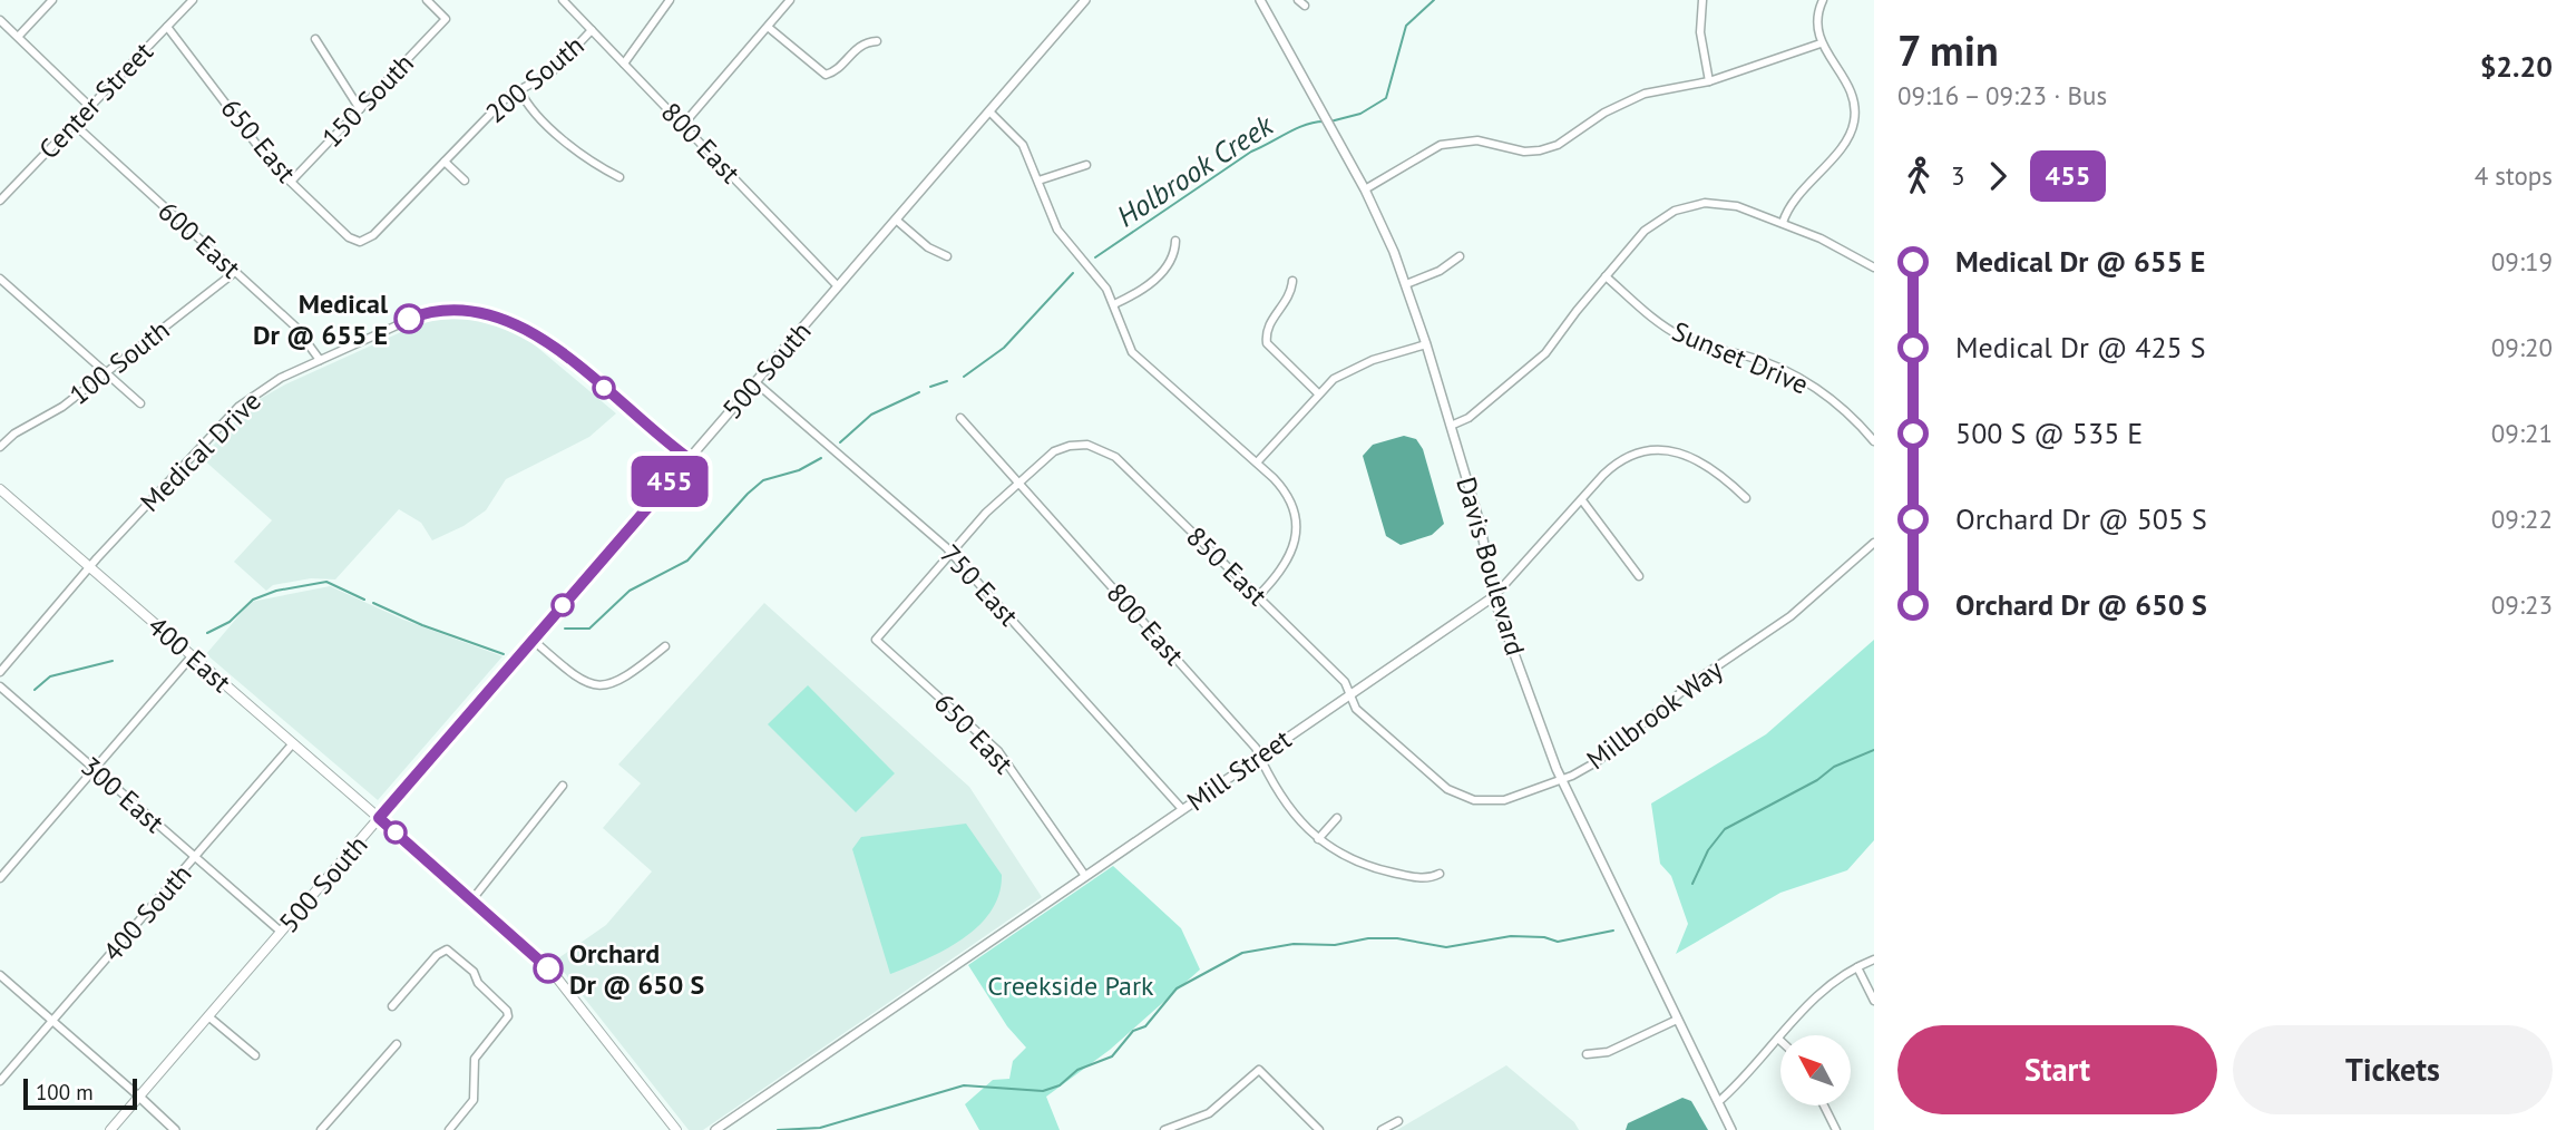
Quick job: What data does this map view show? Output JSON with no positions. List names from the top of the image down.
{
  "streets": {
    "main road": ["500 South", "400 East"],
    "street": [
      "200 South",
      "Center Street",
      "150 South",
      "650 East",
      "800 East",
      "600 East",
      "Sunset Drive",
      "100 South",
      "Medical Drive",
      "850 East",
      "Davis Boulevard",
      "750 East",
      "Millbrook Way",
      "Mill Street",
      "300 East",
      "400 South"
    ]
  },
  "crossings": [
    ["200 South", "650 East"],
    ["200 South", "800 East"],
    ["Center Street", "650 East"],
    ["Center Street", "600 East"],
    ["150 South", "650 East"],
    ["650 East", "750 East"],
    ["650 East", "Mill Street"],
    ["800 East", "500 South"],
    ["800 East", "850 East"],
    ["800 East", "Mill Street"],
    ["600 East", "100 South"],
    ["600 East", "Medical Drive"],
    ["500 South", "Medical Drive"],
    ["500 South", "750 East"],
    ["500 South", "400 East"],
    ["500 South", "300 East"],
    ["Medical Drive", "400 East"],
    ["850 East", "Millbrook Way"],
    ["850 East", "Mill Street"],
    ["Davis Boulevard", "Millbrook Way"],
    ["Davis Boulevard", "Mill Street"],
    ["750 East", "Mill Street"],
    ["400 East", "400 South"],
    ["Millbrook Way", "Mill Street"],
    ["300 East", "400 South"]
  ],
  "water": ["Holbrook Creek"],
  "parks": ["Creekside Park"],
  "places": ["Medical Dr @ 655 E", "Orchard Dr @ 650 S"],
  "lines": ["bus line 455"],
  "scale_bar": "100 m",
  "north": "top left",
  "page": {
    "on_map": "455",
    "heading": ["7 min", "09:16 – 09:23 · Bus", "$2.20"],
    "legs": ["3", "455", "4 stops"],
    "list": [
      {
        "name": "Medical Dr @ 655 E",
        "value": "09:19"
      },
      {
        "name": "Medical Dr @ 425 S",
        "value": "09:20"
      },
      {
        "name": "500 S @ 535 E",
        "value": "09:21"
      },
      {
        "name": "Orchard Dr @ 505 S",
        "value": "09:22"
      },
      {
        "name": "Orchard Dr @ 650 S",
        "value": "09:23"
      }
    ],
    "buttons": ["Start", "Tickets"],
    "scale": "100 m"
  }
}
